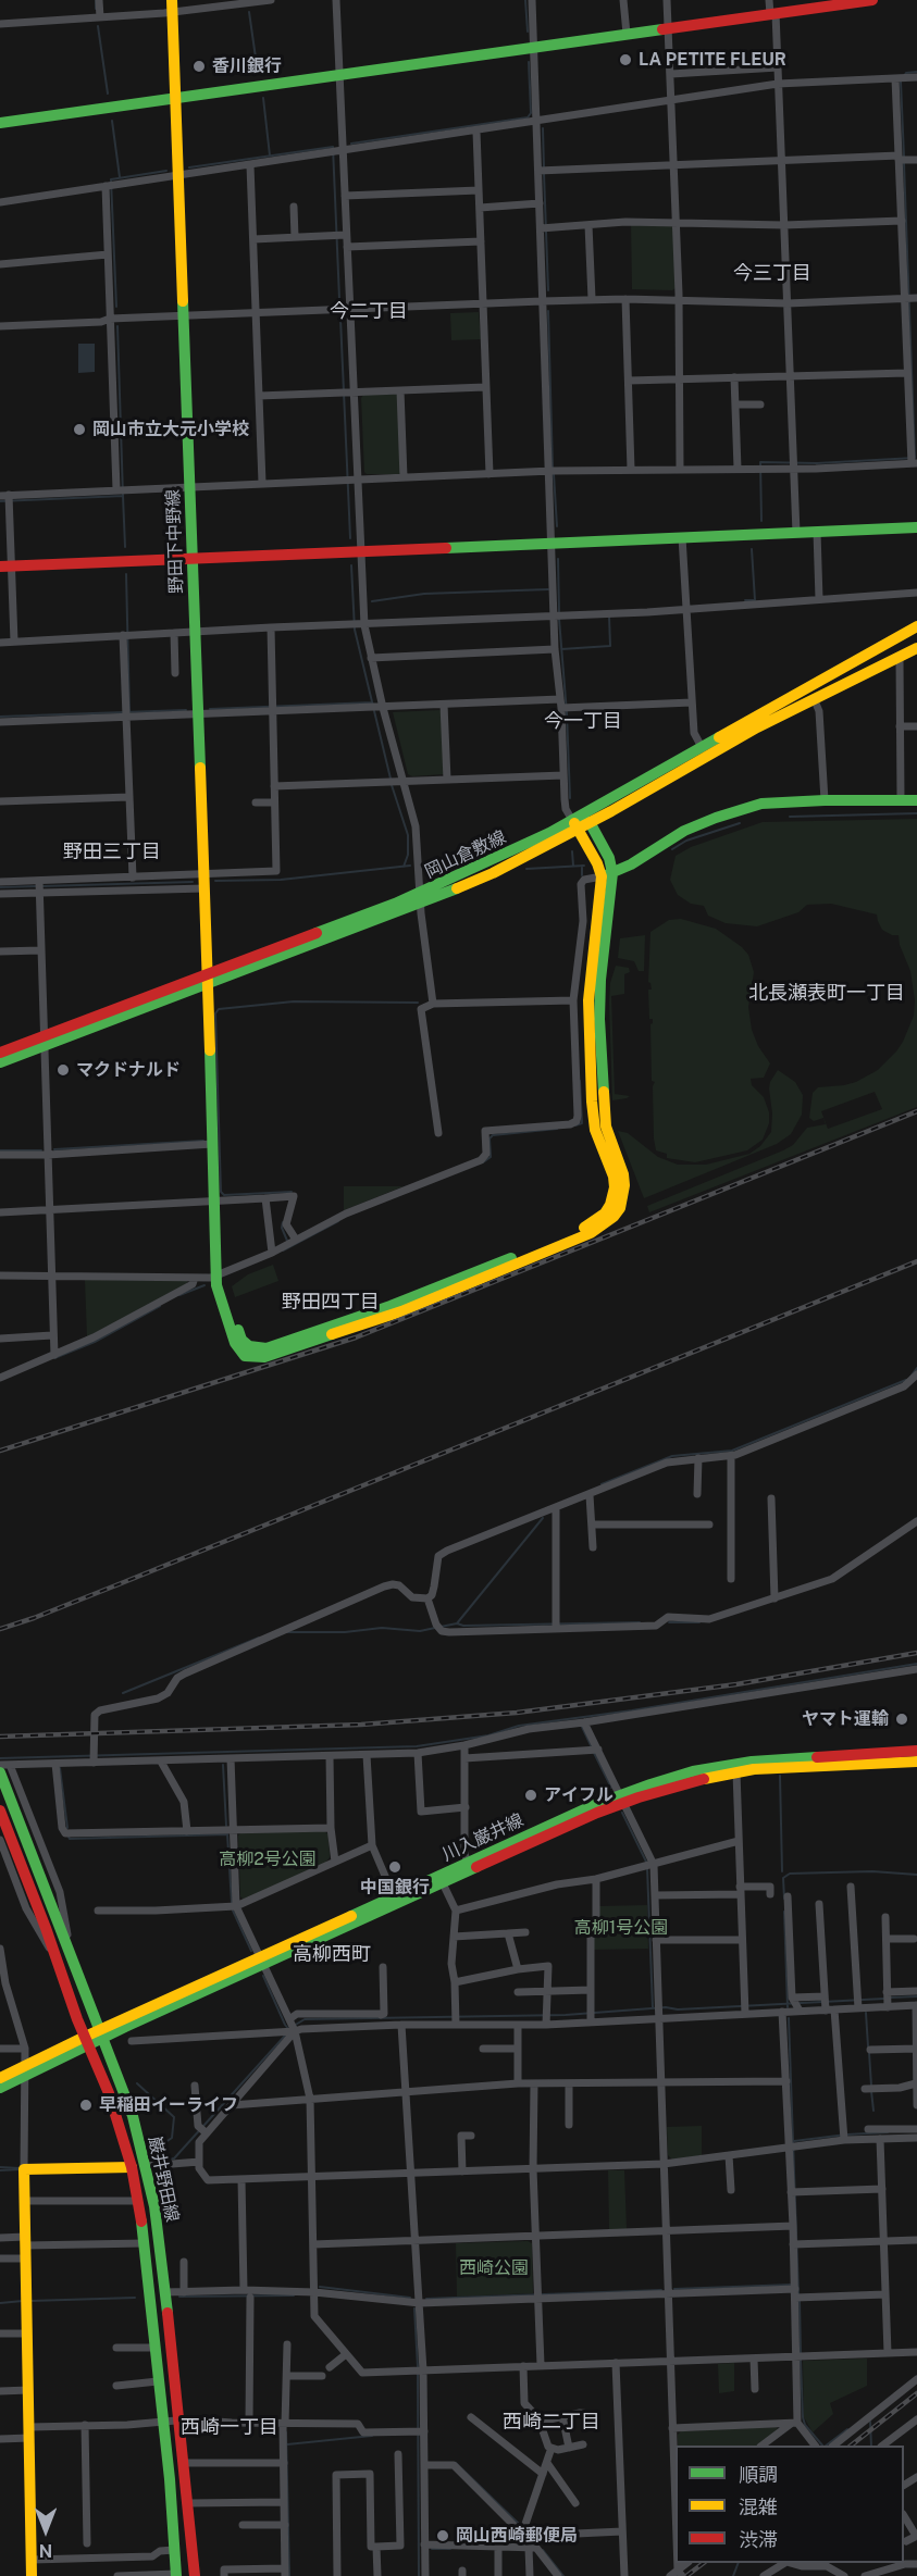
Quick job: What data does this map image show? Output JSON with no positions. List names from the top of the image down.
{
  "streets": {
    "main road": [
      "野田下中野線",
      "岡山倉敷線",
      "川入巌井線",
      "巌井野田線"
    ]
  },
  "crossings": [
    ["野田下中野線", "岡山倉敷線"],
    ["川入巌井線", "巌井野田線"]
  ],
  "districts": [
    "今三丁目",
    "今二丁目",
    "今一丁目",
    "野田三丁目",
    "北長瀬表町一丁目",
    "野田四丁目",
    "高柳西町",
    "西崎二丁目",
    "西崎一丁目"
  ],
  "parks": ["高柳2号公園", "高柳1号公園", "西崎公園"],
  "places": [
    "LA PETITE FLEUR",
    "香川銀行",
    "岡山市立大元小学校",
    "マクドナルド",
    "ヤマト運輸",
    "アイフル",
    "中国銀行",
    "早稲田イーライフ",
    "岡山西崎郵便局"
  ],
  "legend": ["順調", "混雑", "渋滞"],
  "north": "bottom"
}
